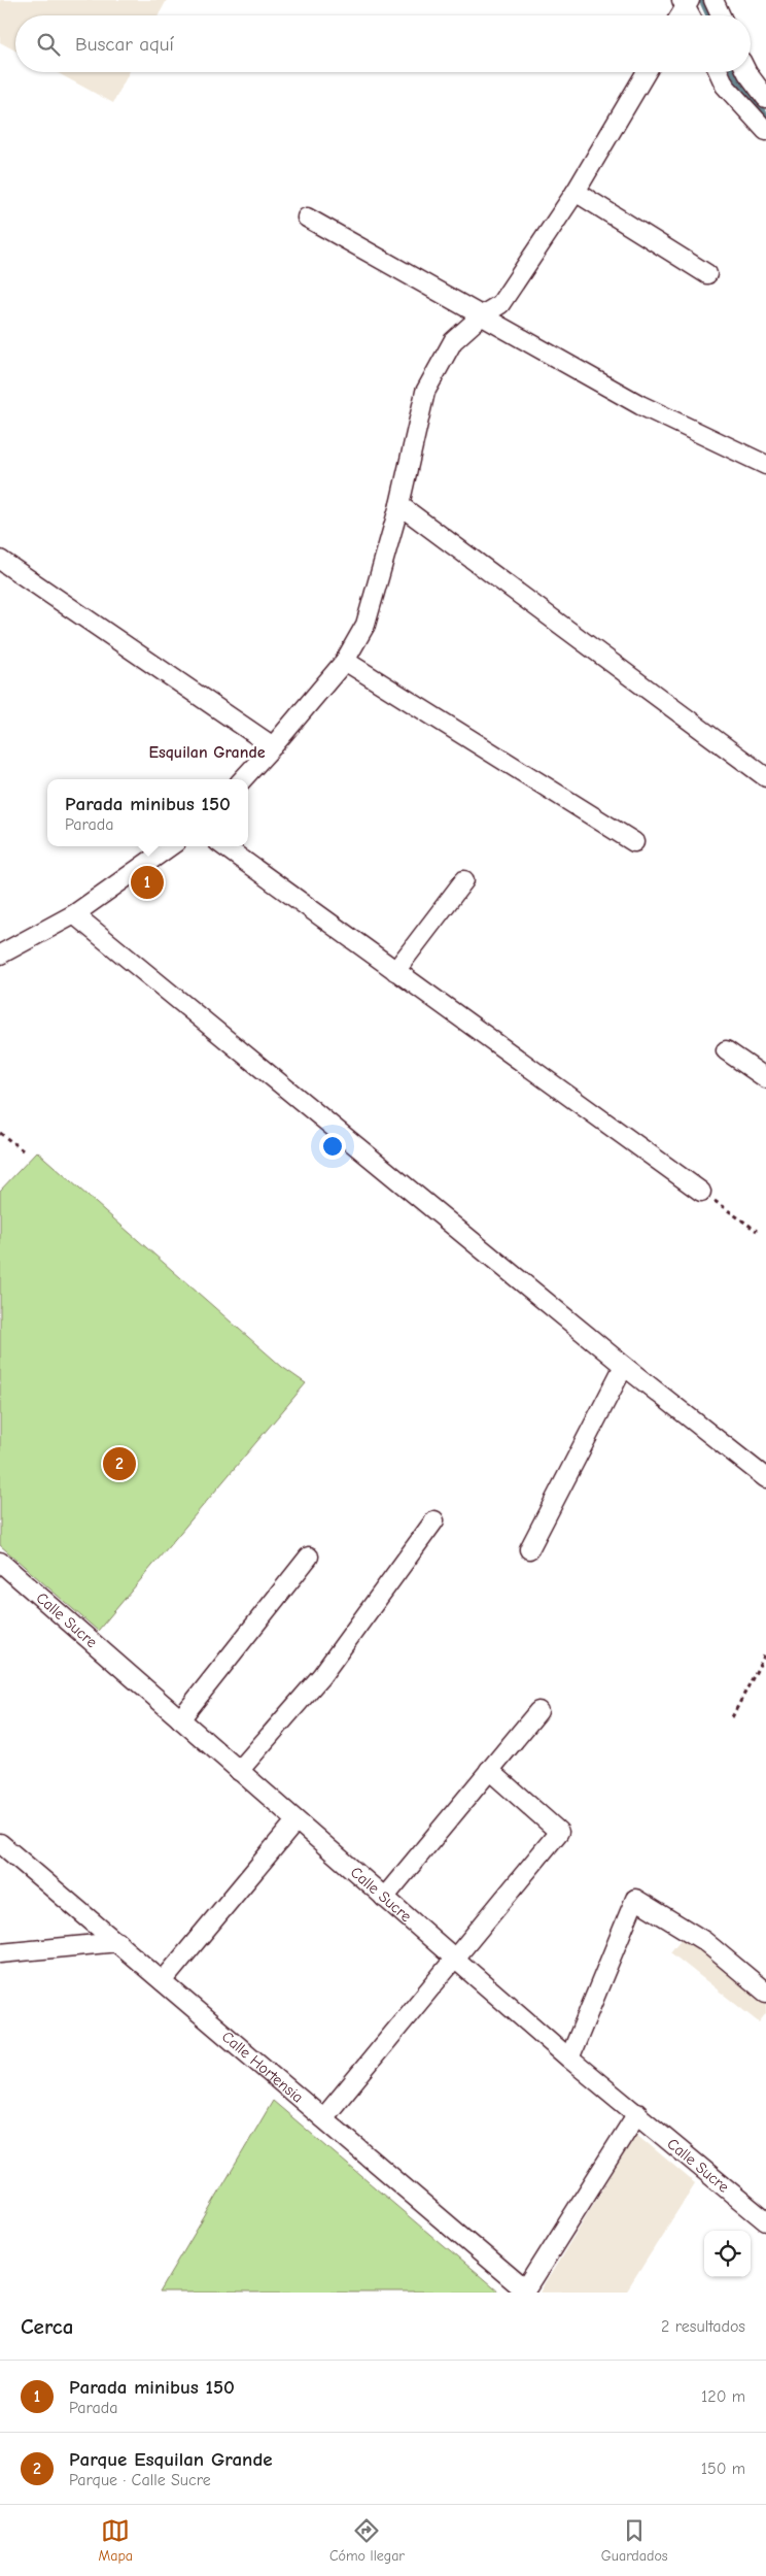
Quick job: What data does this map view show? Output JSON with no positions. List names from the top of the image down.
{
  "streets": {
    "street": ["Calle Sucre", "Calle Hortensia"]
  },
  "districts": ["Esquilan Grande"],
  "page": {
    "search": "Buscar aquí",
    "popup": ["Parada minibus 150", "Parada"],
    "pins": ["1", "2"],
    "heading": ["Cerca", "2 resultados"],
    "list": [
      {
        "mark": "1",
        "name": "Parada minibus 150",
        "note": "Parada",
        "value": "120 m"
      },
      {
        "mark": "2",
        "name": "Parque Esquilan Grande",
        "note": "Parque · Calle Sucre",
        "value": "150 m"
      }
    ],
    "nav": ["Mapa", "Cómo llegar", "Guardados"]
  }
}
